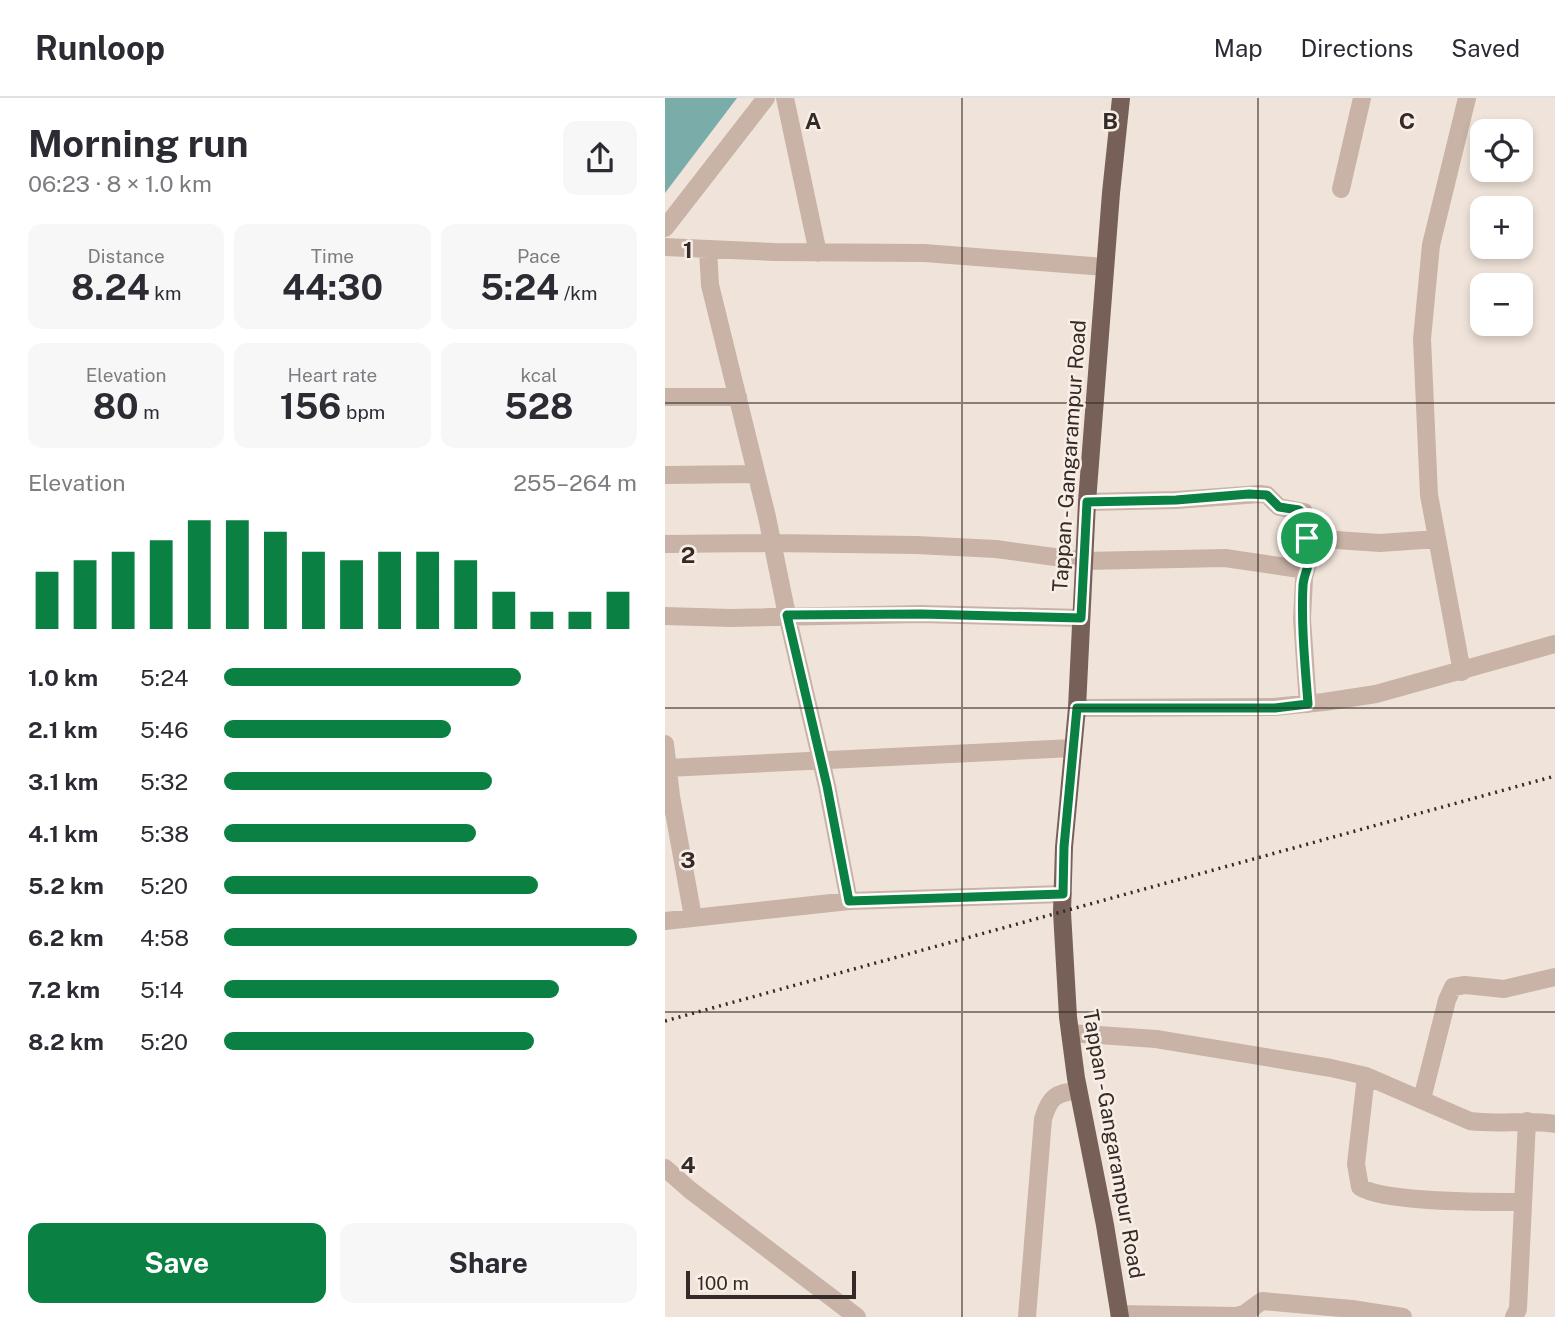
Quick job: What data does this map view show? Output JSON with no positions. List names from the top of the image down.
{
  "streets": {
    "main road": ["Tappan - Gangarampur Road"]
  },
  "scale_bar": "100 m",
  "page": {
    "header": "Runloop",
    "nav": ["Map", "Directions", "Saved"],
    "heading": ["Morning run", "06:23 · 8 × 1.0 km"],
    "map_buttons": ["+", "−"],
    "stats": [
      ["Distance", "8.24 km"],
      ["Time", "44:30"],
      ["Pace", "5:24 /km"],
      ["Elevation", "80 m"],
      ["Heart rate", "156 bpm"],
      ["kcal", "528"]
    ],
    "chart": ["Elevation", "255–264 m"],
    "list": [
      {
        "name": "1.0 km",
        "note": "5:24"
      },
      {
        "name": "2.1 km",
        "note": "5:46"
      },
      {
        "name": "3.1 km",
        "note": "5:32"
      },
      {
        "name": "4.1 km",
        "note": "5:38"
      },
      {
        "name": "5.2 km",
        "note": "5:20"
      },
      {
        "name": "6.2 km",
        "note": "4:58"
      },
      {
        "name": "7.2 km",
        "note": "5:14"
      },
      {
        "name": "8.2 km",
        "note": "5:20"
      }
    ],
    "buttons": ["Save", "Share"],
    "scale": "100 m"
  },
  "grid": {
    "columns": ["A", "B", "C"],
    "rows": [
      "1",
      "2",
      "3",
      "4"
    ]
  }
}
